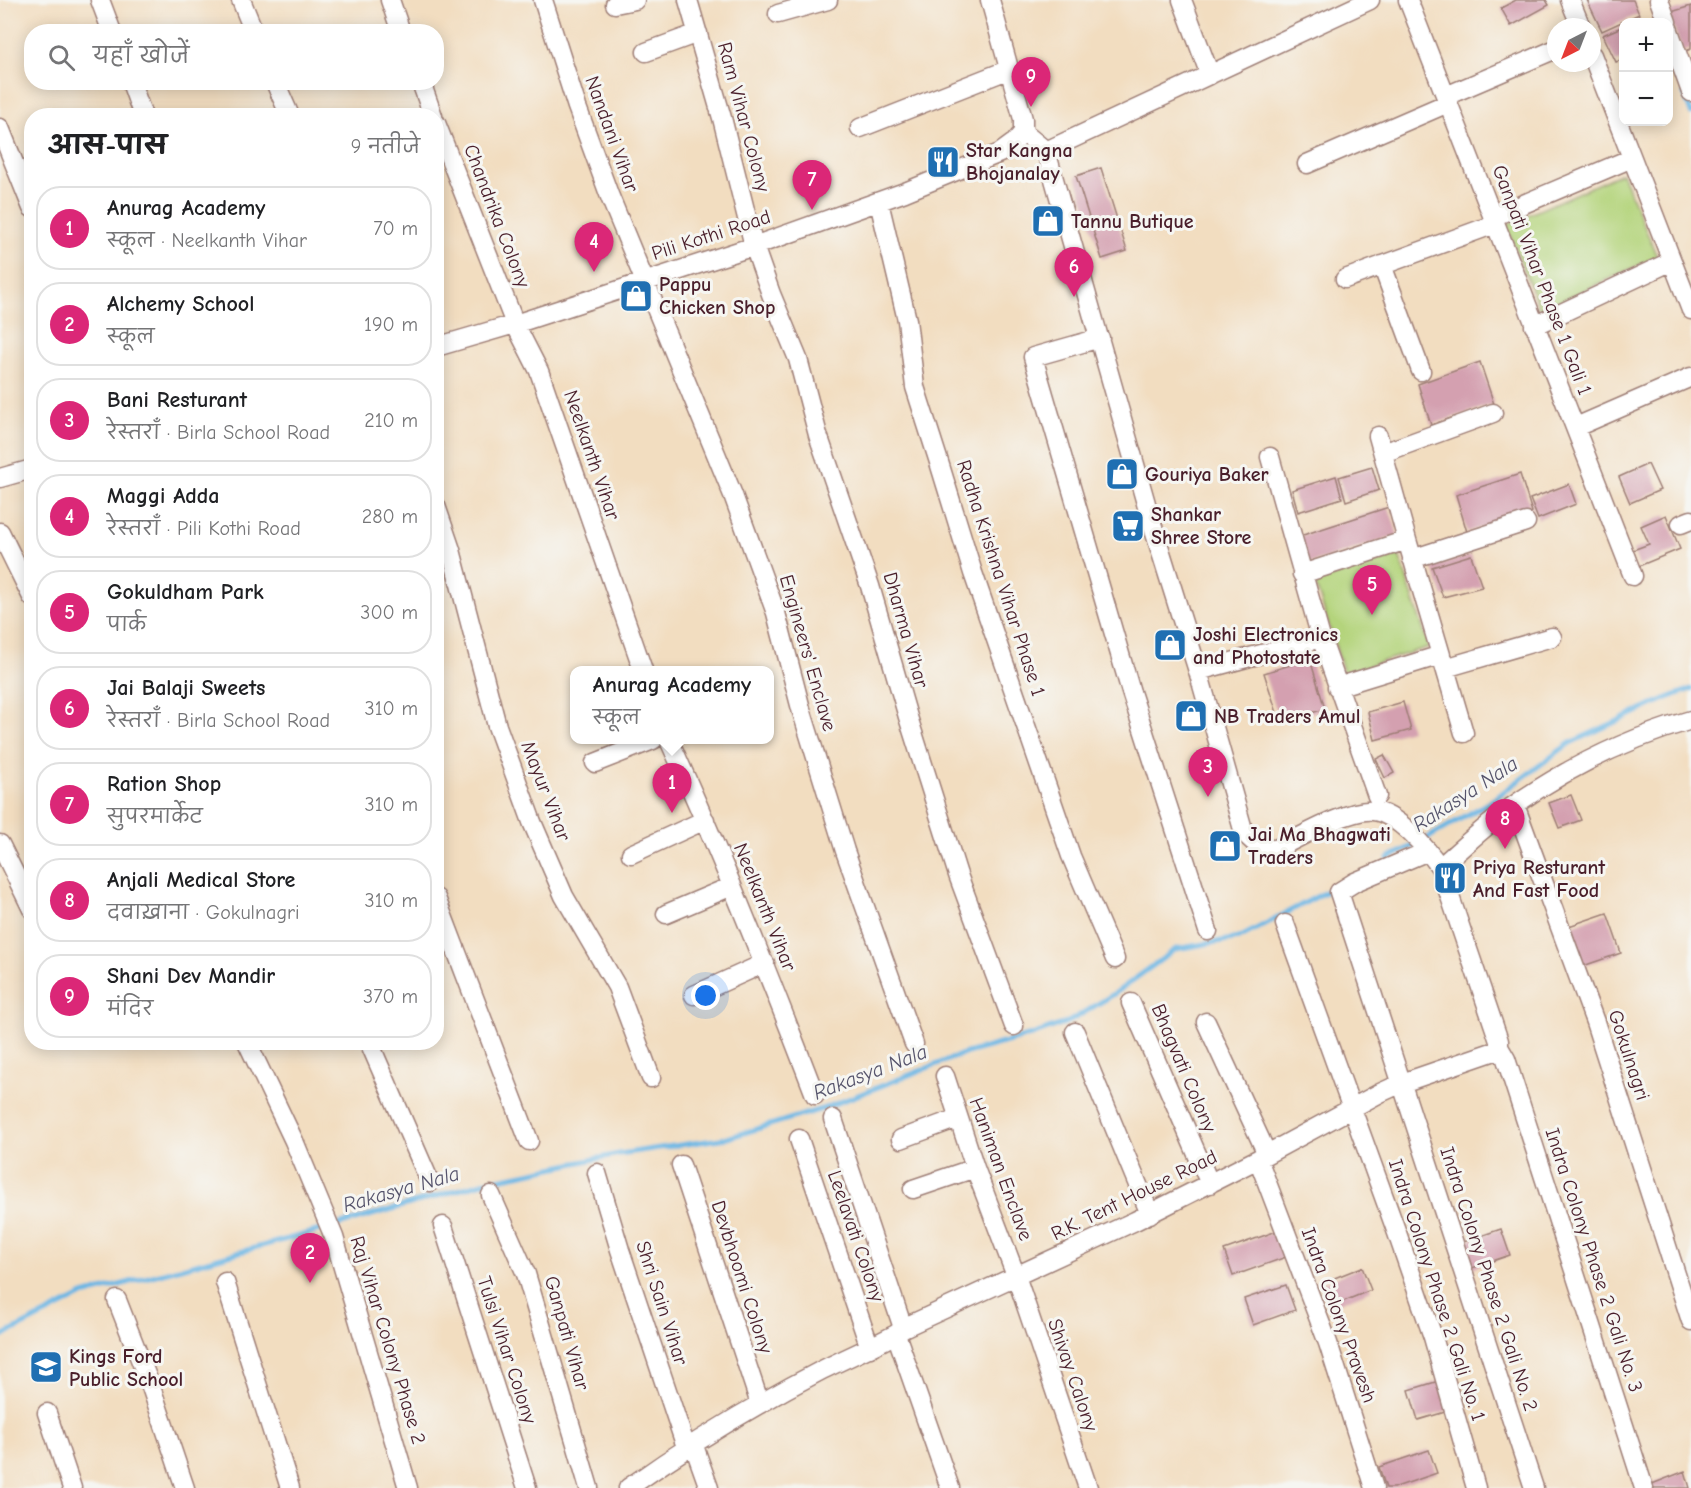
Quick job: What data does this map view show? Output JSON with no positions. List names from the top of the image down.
{
  "streets": {
    "street": [
      "Ram Vihar Colony",
      "Nandani Vihar",
      "Chandrika Colony",
      "Pili Kothi Road",
      "Ganpati Vihar Phase 1 Gali 1",
      "Neelkanth Vihar",
      "Radha Krishna Vihar Phase 1",
      "Dharma Vihar",
      "Engineers' Enclave",
      "Mayur Vihar",
      "Gokulnagri",
      "Bhagvati Colony",
      "Haniman Enclave",
      "R.K. Tent House Road",
      "Leelavati Colony",
      "Indra Colony Phase 2 Gali No. 3",
      "Devbhoomi Colony",
      "Indra Colony Phase 2 Gali No. 2",
      "Indra Colony Phase 2 Gali No. 1",
      "Shri Sain Vihar",
      "Indra Colony Pravesh",
      "Ganpati Vihar",
      "Raj Vihar Colony Phase 2",
      "Tulsi Vihar Colony",
      "Shivay Calony"
    ]
  },
  "crossings": [
    ["Ram Vihar Colony", "Pili Kothi Road"],
    ["Ram Vihar Colony", "Dharma Vihar"],
    ["Nandani Vihar", "Pili Kothi Road"],
    ["Nandani Vihar", "Engineers' Enclave"],
    ["Chandrika Colony", "Pili Kothi Road"],
    ["Chandrika Colony", "Neelkanth Vihar"],
    ["Pili Kothi Road", "Neelkanth Vihar"],
    ["Pili Kothi Road", "Radha Krishna Vihar Phase 1"],
    ["Pili Kothi Road", "Dharma Vihar"],
    ["Pili Kothi Road", "Engineers' Enclave"],
    ["Bhagvati Colony", "R.K. Tent House Road"],
    ["Haniman Enclave", "R.K. Tent House Road"],
    ["Haniman Enclave", "Shivay Calony"],
    ["R.K. Tent House Road", "Leelavati Colony"],
    ["R.K. Tent House Road", "Indra Colony Phase 2 Gali No. 3"],
    ["R.K. Tent House Road", "Devbhoomi Colony"],
    ["R.K. Tent House Road", "Indra Colony Phase 2 Gali No. 2"],
    ["R.K. Tent House Road", "Indra Colony Phase 2 Gali No. 1"],
    ["R.K. Tent House Road", "Shri Sain Vihar"],
    ["R.K. Tent House Road", "Indra Colony Pravesh"],
    ["R.K. Tent House Road", "Shivay Calony"]
  ],
  "water": ["Rakasya Nala"],
  "places": {
    "restaurant": ["Star Kangna Bhojanalay", "Priya Resturant And Fast Food"],
    "shop": [
      "Tannu Butique",
      "Pappu Chicken Shop",
      "Gouriya Baker",
      "Joshi Electronics and Photostate",
      "NB Traders Amul",
      "Jai Ma Bhagwati Traders"
    ],
    "supermarket": ["Shankar Shree Store"],
    "school or university": ["Kings Ford Public School"]
  },
  "north": "bottom left",
  "page": {
    "map_buttons": ["+", "−"],
    "search": "यहाँ खोजें",
    "pins": [
      "9",
      "7",
      "4",
      "6",
      "5",
      "3",
      "1",
      "8",
      "2"
    ],
    "heading": ["आस-पास", "9 नतीजे"],
    "list": [
      {
        "mark": "1",
        "name": "Anurag Academy",
        "note": "स्कूल · Neelkanth Vihar",
        "value": "70 m"
      },
      {
        "mark": "2",
        "name": "Alchemy School",
        "note": "स्कूल",
        "value": "190 m"
      },
      {
        "mark": "3",
        "name": "Bani Resturant",
        "note": "रेस्तराँ · Birla School Road",
        "value": "210 m"
      },
      {
        "mark": "4",
        "name": "Maggi Adda",
        "note": "रेस्तराँ · Pili Kothi Road",
        "value": "280 m"
      },
      {
        "mark": "5",
        "name": "Gokuldham Park",
        "note": "पार्क",
        "value": "300 m"
      },
      {
        "mark": "6",
        "name": "Jai Balaji Sweets",
        "note": "रेस्तराँ · Birla School Road",
        "value": "310 m"
      },
      {
        "mark": "7",
        "name": "Ration Shop",
        "note": "सुपरमार्केट",
        "value": "310 m"
      },
      {
        "mark": "8",
        "name": "Anjali Medical Store",
        "note": "दवाख़ाना · Gokulnagri",
        "value": "310 m"
      },
      {
        "mark": "9",
        "name": "Shani Dev Mandir",
        "note": "मंदिर",
        "value": "370 m"
      }
    ],
    "popup": ["Anurag Academy", "स्कूल"]
  }
}
